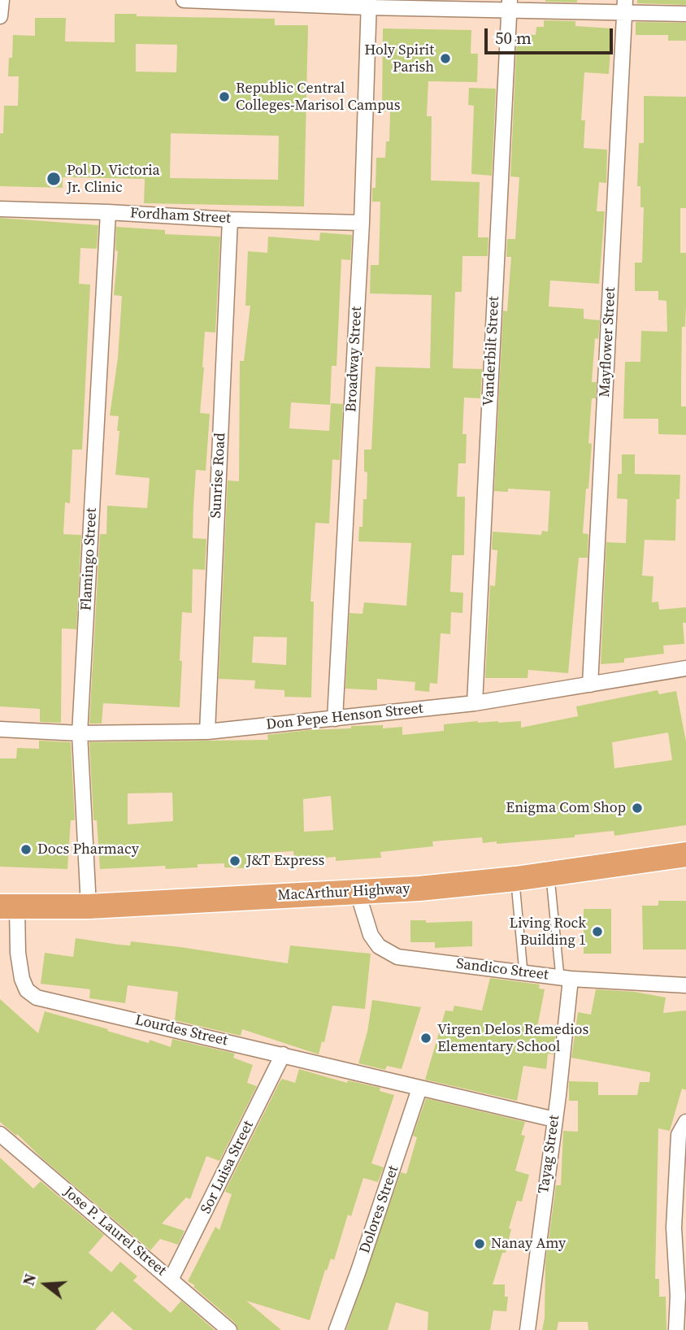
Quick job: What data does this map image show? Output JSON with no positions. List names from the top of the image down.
{
  "streets": {
    "highway": ["MacArthur Highway"],
    "street": [
      "Fordham Street",
      "Mayflower Street",
      "Vanderbilt Street",
      "Broadway Street",
      "Sunrise Road",
      "Flamingo Street",
      "Don Pepe Henson Street",
      "Sandico Street",
      "Lourdes Street",
      "Tayag Street",
      "Sor Luisa Street",
      "Dolores Street",
      "Jose P. Laurel Street"
    ]
  },
  "crossings": [
    ["Fordham Street", "Broadway Street"],
    ["Fordham Street", "Sunrise Road"],
    ["Fordham Street", "Flamingo Street"],
    ["Mayflower Street", "Don Pepe Henson Street"],
    ["Vanderbilt Street", "Don Pepe Henson Street"],
    ["Broadway Street", "Don Pepe Henson Street"],
    ["Sunrise Road", "Don Pepe Henson Street"],
    ["Flamingo Street", "Don Pepe Henson Street"],
    ["Flamingo Street", "MacArthur Highway"],
    ["MacArthur Highway", "Sandico Street"],
    ["MacArthur Highway", "Lourdes Street"],
    ["Sandico Street", "Tayag Street"],
    ["Lourdes Street", "Tayag Street"],
    ["Lourdes Street", "Sor Luisa Street"],
    ["Lourdes Street", "Dolores Street"],
    ["Sor Luisa Street", "Jose P. Laurel Street"]
  ],
  "places": [
    "Holy Spirit Parish",
    "Republic Central Colleges-Marisol Campus",
    "Pol D. Victoria Jr. Clinic",
    "Enigma Com Shop",
    "Docs Pharmacy",
    "J&T Express",
    "Living Rock Building 1",
    "Virgen Delos Remedios Elementary School",
    "Nanay Amy"
  ],
  "scale_bar": "50 m",
  "north": "left"
}
